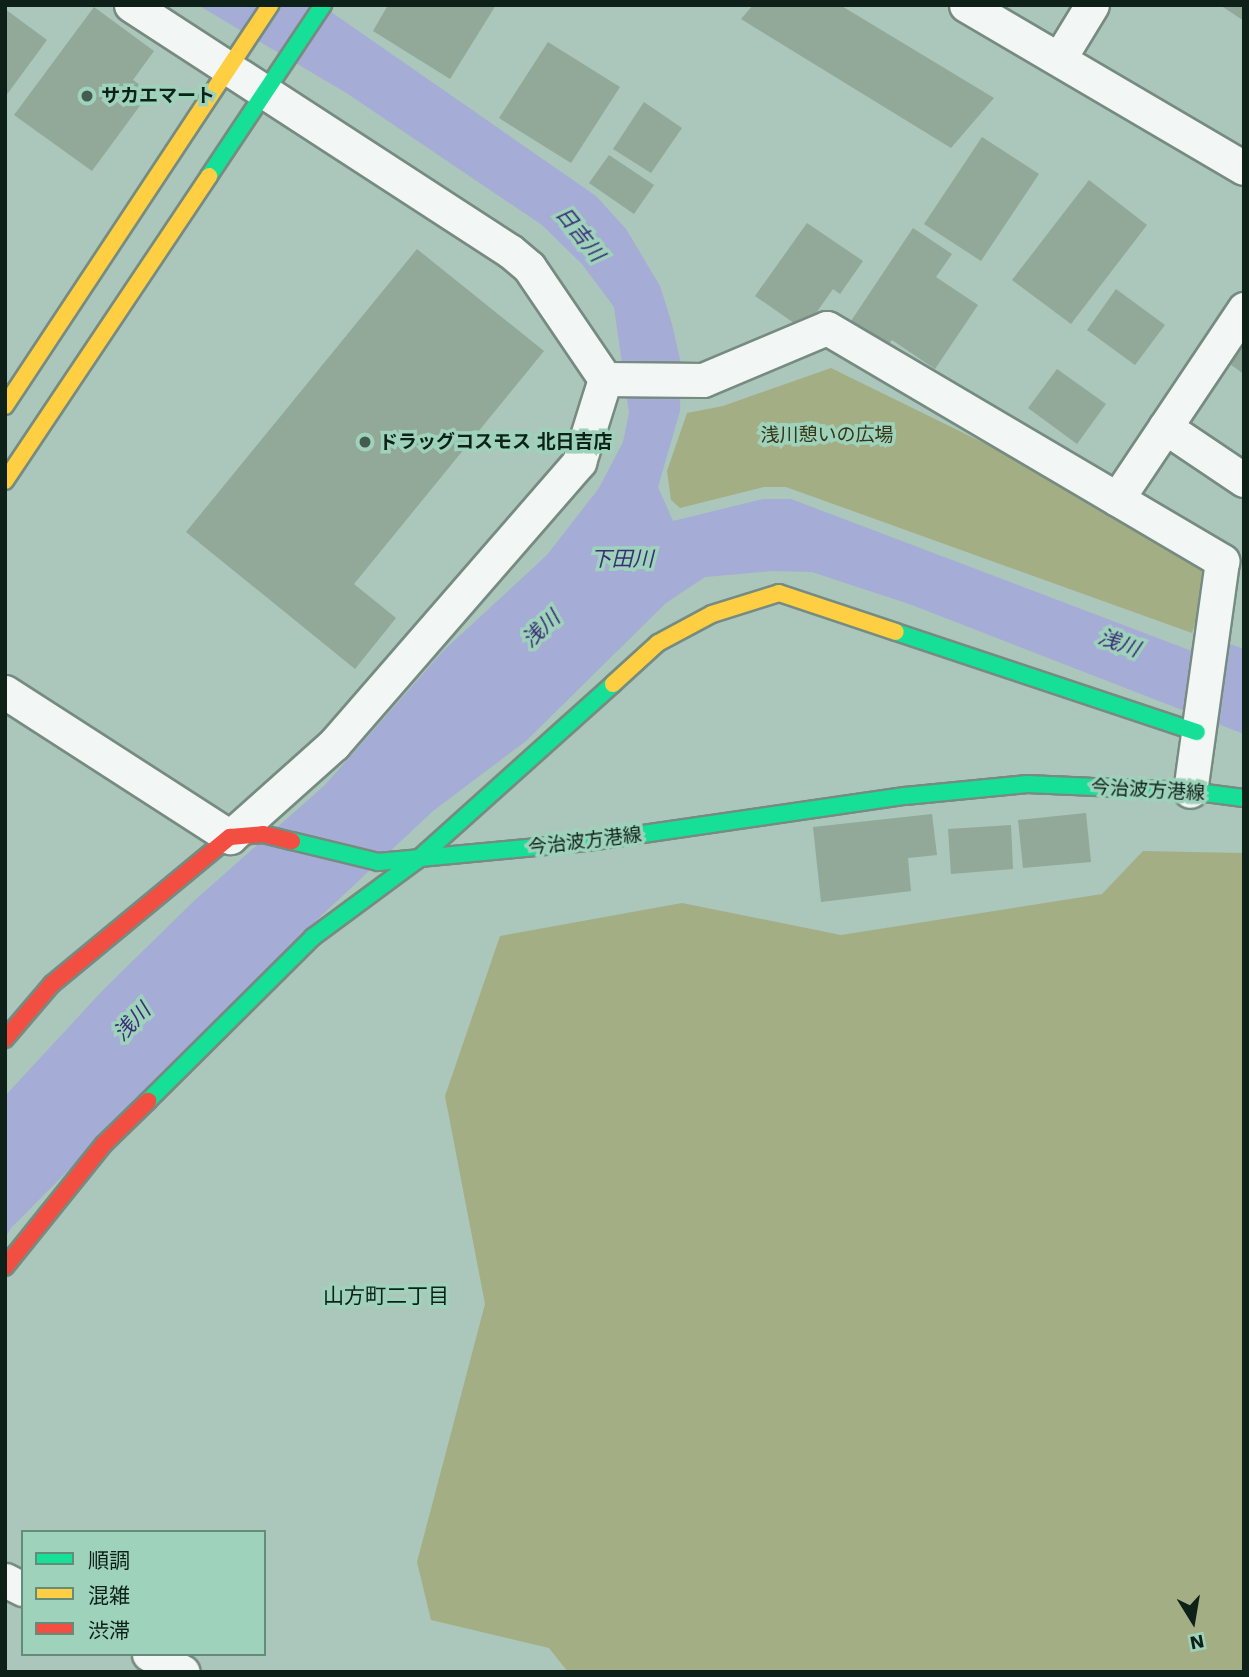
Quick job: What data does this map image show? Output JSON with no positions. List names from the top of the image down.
{
  "streets": {
    "street": ["今治波方港線"]
  },
  "districts": ["山方町二丁目"],
  "water": ["日吉川", "下田川", "浅川"],
  "parks": ["浅川憩いの広場"],
  "places": ["サカエマート", "ドラッグコスモス 北日吉店"],
  "legend": ["順調", "混雑", "渋滞"],
  "north": "bottom"
}
